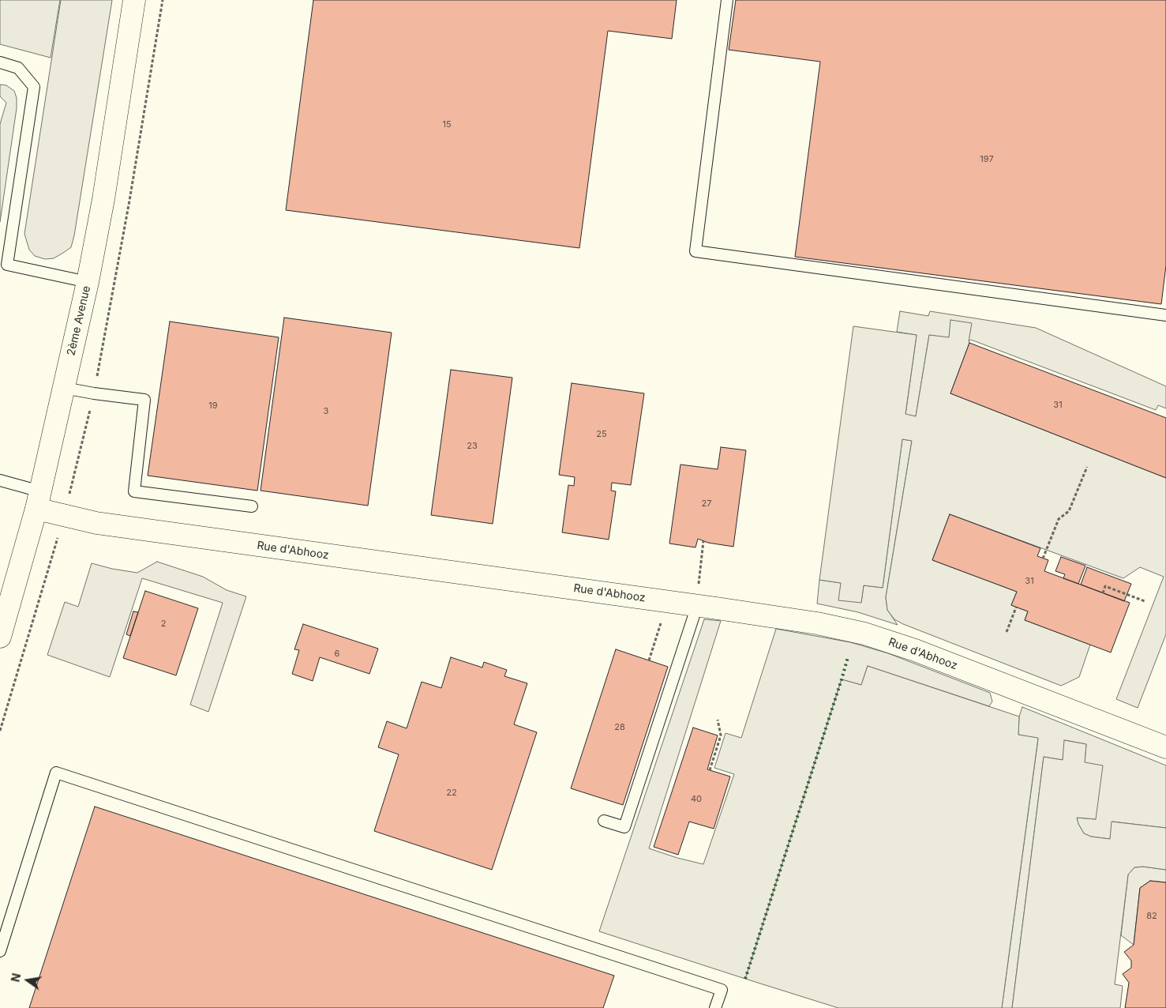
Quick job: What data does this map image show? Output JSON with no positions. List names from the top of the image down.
{
  "streets": {
    "street": ["2ème Avenue", "Rue d'Abhooz"]
  },
  "crossings": [
    ["2ème Avenue", "Rue d'Abhooz"]
  ],
  "house_numbers": [
    "15",
    "197",
    "31",
    "19",
    "3",
    "25",
    "23",
    "27",
    "31",
    "2",
    "6",
    "28",
    "22",
    "40",
    "82"
  ],
  "north": "left"
}
